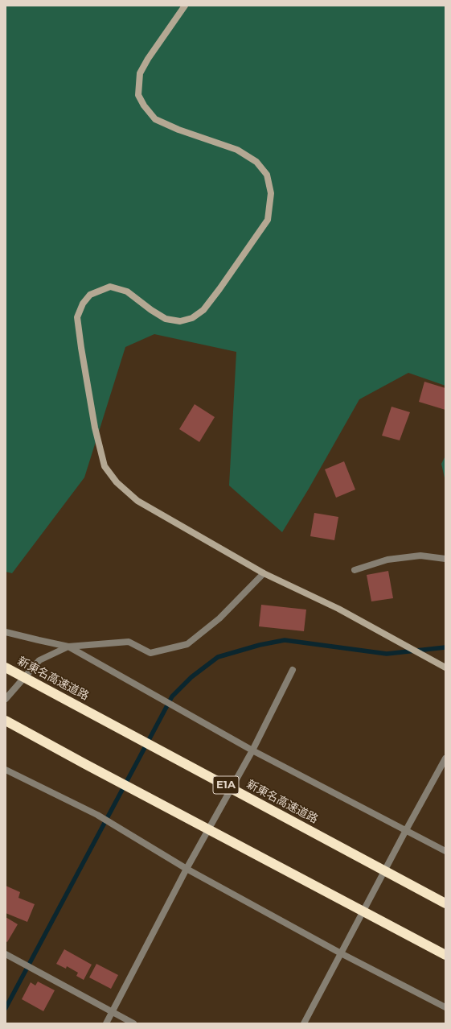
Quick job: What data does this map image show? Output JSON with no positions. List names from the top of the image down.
{
  "streets": {
    "highway": ["新東名高速道路", "E1A"]
  }
}
